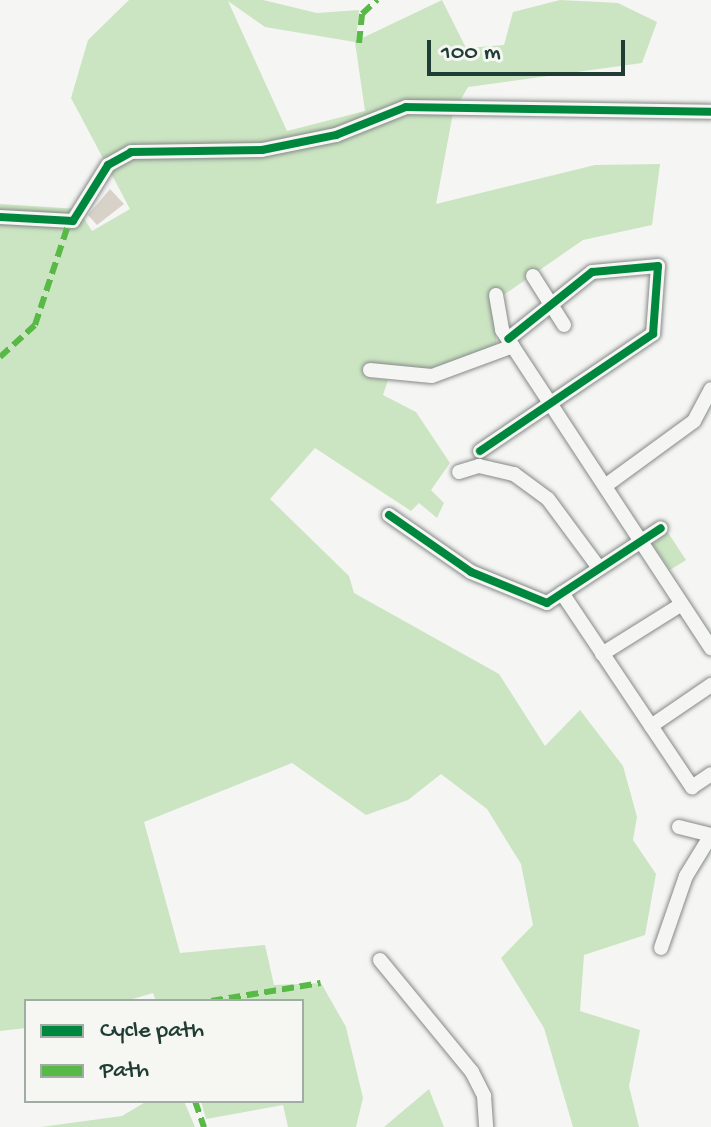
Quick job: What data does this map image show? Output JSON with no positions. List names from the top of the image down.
{
  "legend": ["Cycle path", "Path"],
  "scale_bar": "100 m"
}
